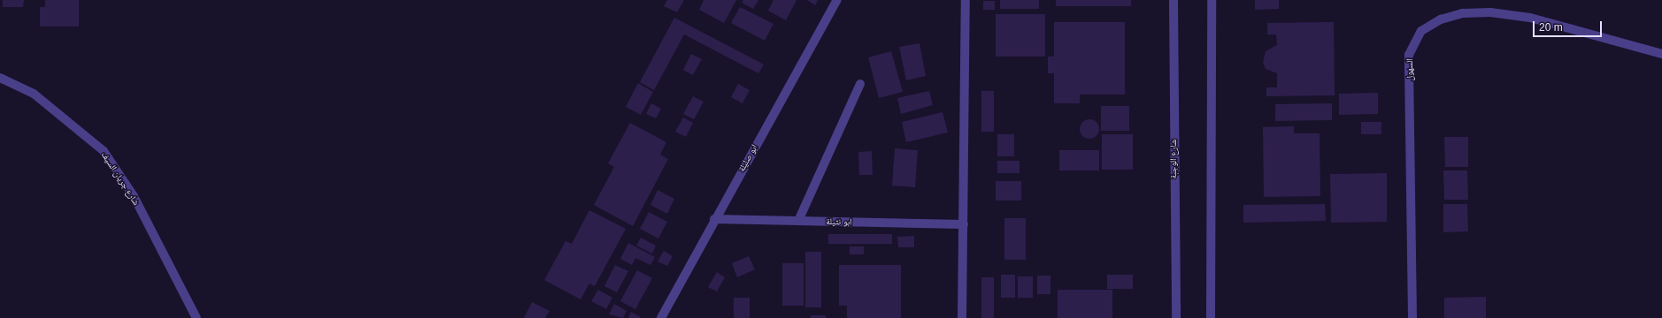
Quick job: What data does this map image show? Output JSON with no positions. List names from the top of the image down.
{
  "streets": {
    "street": [
      "السهول",
      "ابو صليلة",
      "شارع الوجبة",
      "شارع جريان السيف",
      "ابو نثيلة"
    ]
  },
  "crossings": [
    ["ابو صليلة", "ابو نثيلة"]
  ],
  "scale_bar": "20 m"
}
